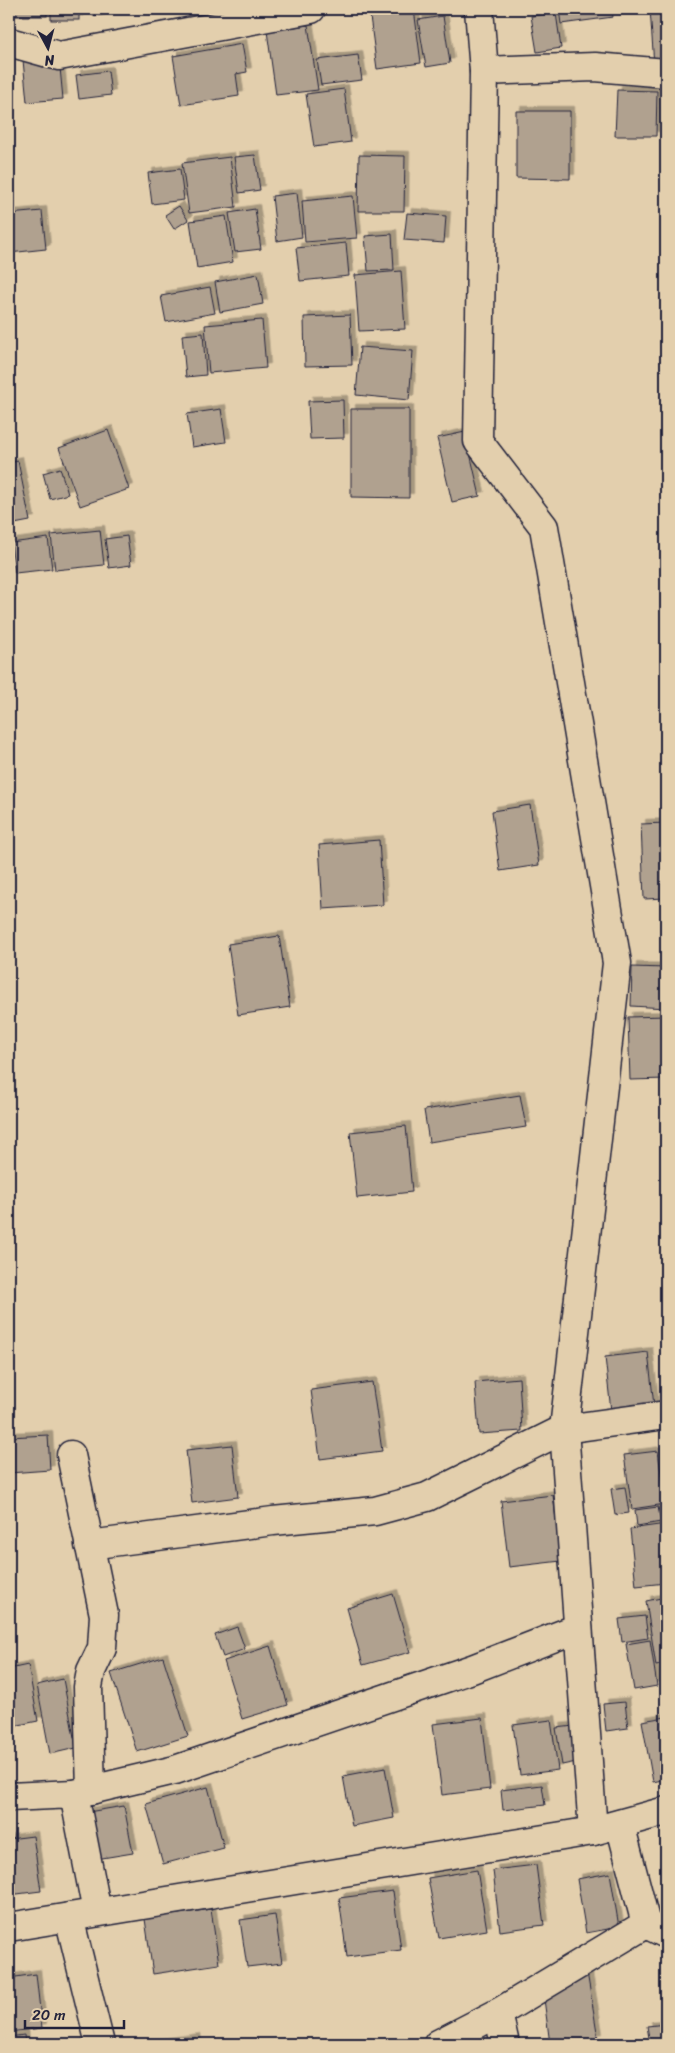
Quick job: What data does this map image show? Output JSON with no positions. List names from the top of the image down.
{
  "scale_bar": "20 m",
  "north": "bottom"
}
